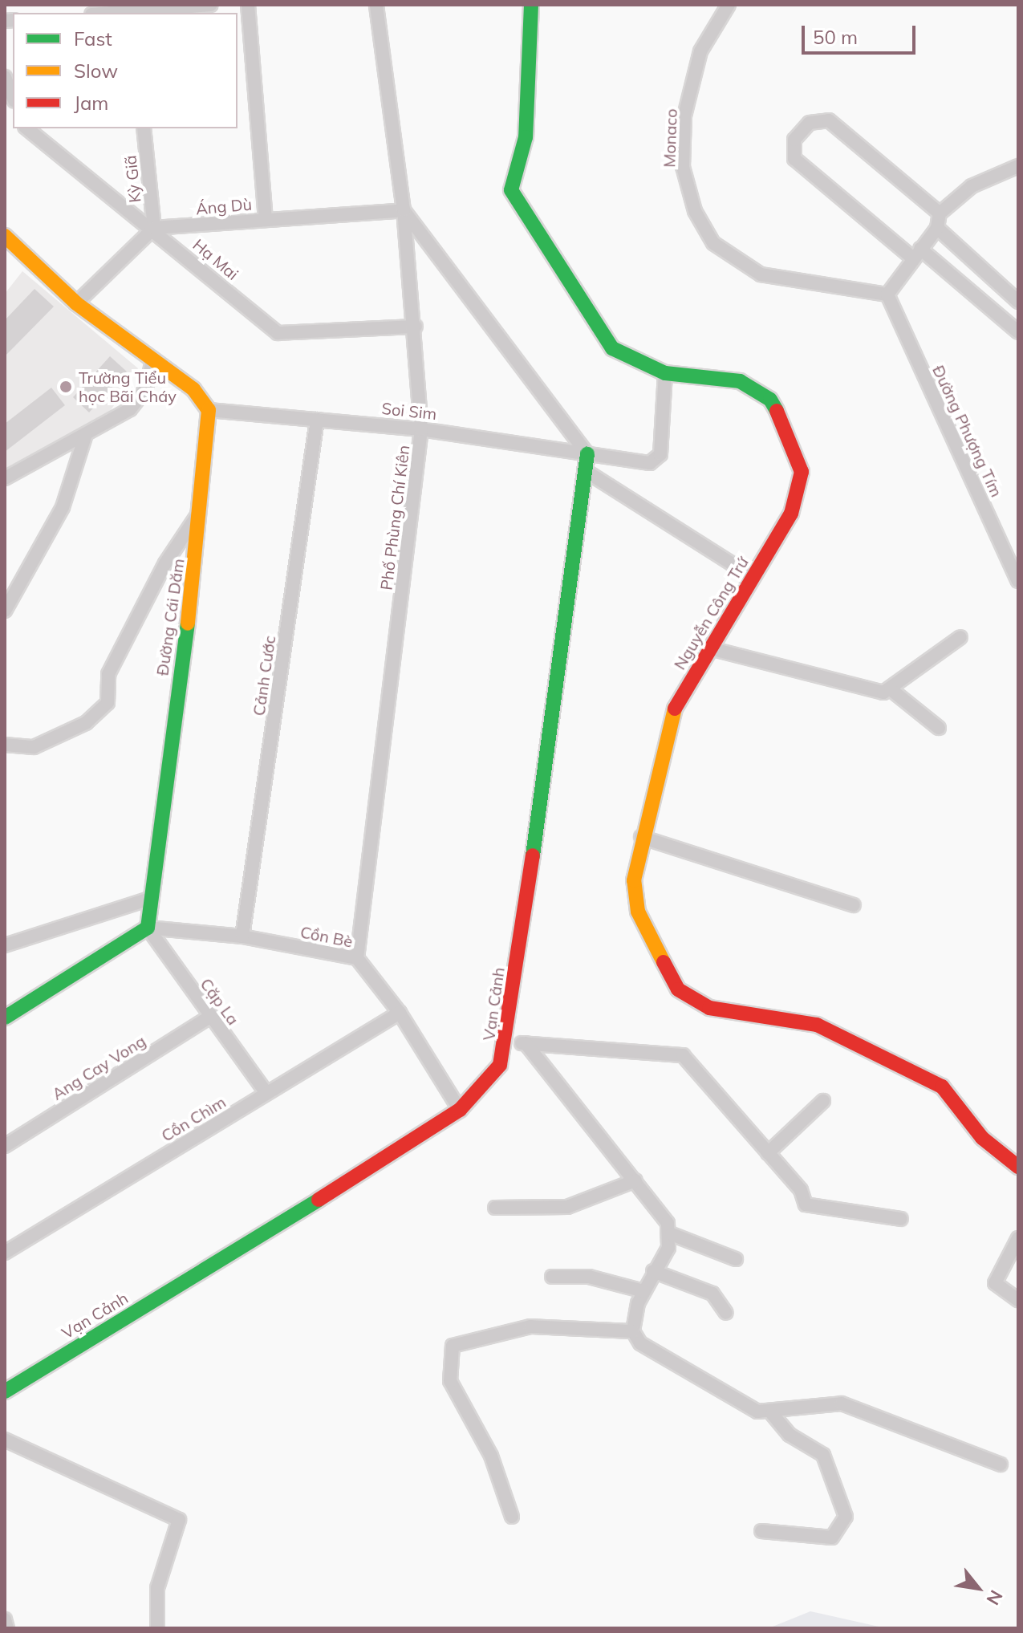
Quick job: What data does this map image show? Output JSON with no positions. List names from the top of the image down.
{
  "streets": {
    "street": [
      "Monaco",
      "Kỳ Giã",
      "Áng Dù",
      "Hạ Mai",
      "Soi Sim",
      "Đường Phượng Tím",
      "Phố Phùng Chí Kiên",
      "Nguyễn Công Trứ",
      "Đường Cái Dăm",
      "Cảnh Cước",
      "Cồn Bè",
      "Cặp La",
      "Vạn Cảnh",
      "Ang Cay Vong",
      "Cồn Chìm"
    ]
  },
  "crossings": [
    ["Monaco", "Đường Phượng Tím"],
    ["Kỳ Giã", "Áng Dù"],
    ["Kỳ Giã", "Hạ Mai"],
    ["Áng Dù", "Hạ Mai"],
    ["Áng Dù", "Phố Phùng Chí Kiên"],
    ["Hạ Mai", "Phố Phùng Chí Kiên"],
    ["Soi Sim", "Phố Phùng Chí Kiên"],
    ["Soi Sim", "Nguyễn Công Trứ"],
    ["Soi Sim", "Đường Cái Dăm"],
    ["Soi Sim", "Cảnh Cước"],
    ["Phố Phùng Chí Kiên", "Cồn Bè"],
    ["Đường Cái Dăm", "Cồn Bè"],
    ["Đường Cái Dăm", "Cặp La"],
    ["Cảnh Cước", "Cồn Bè"],
    ["Cồn Bè", "Cặp La"],
    ["Cồn Bè", "Vạn Cảnh"],
    ["Cồn Bè", "Cồn Chìm"],
    ["Cặp La", "Ang Cay Vong"],
    ["Cặp La", "Cồn Chìm"]
  ],
  "places": ["Trường Tiểu học Bãi Cháy"],
  "legend": ["Fast", "Slow", "Jam"],
  "scale_bar": "50 m",
  "north": "bottom right"
}
